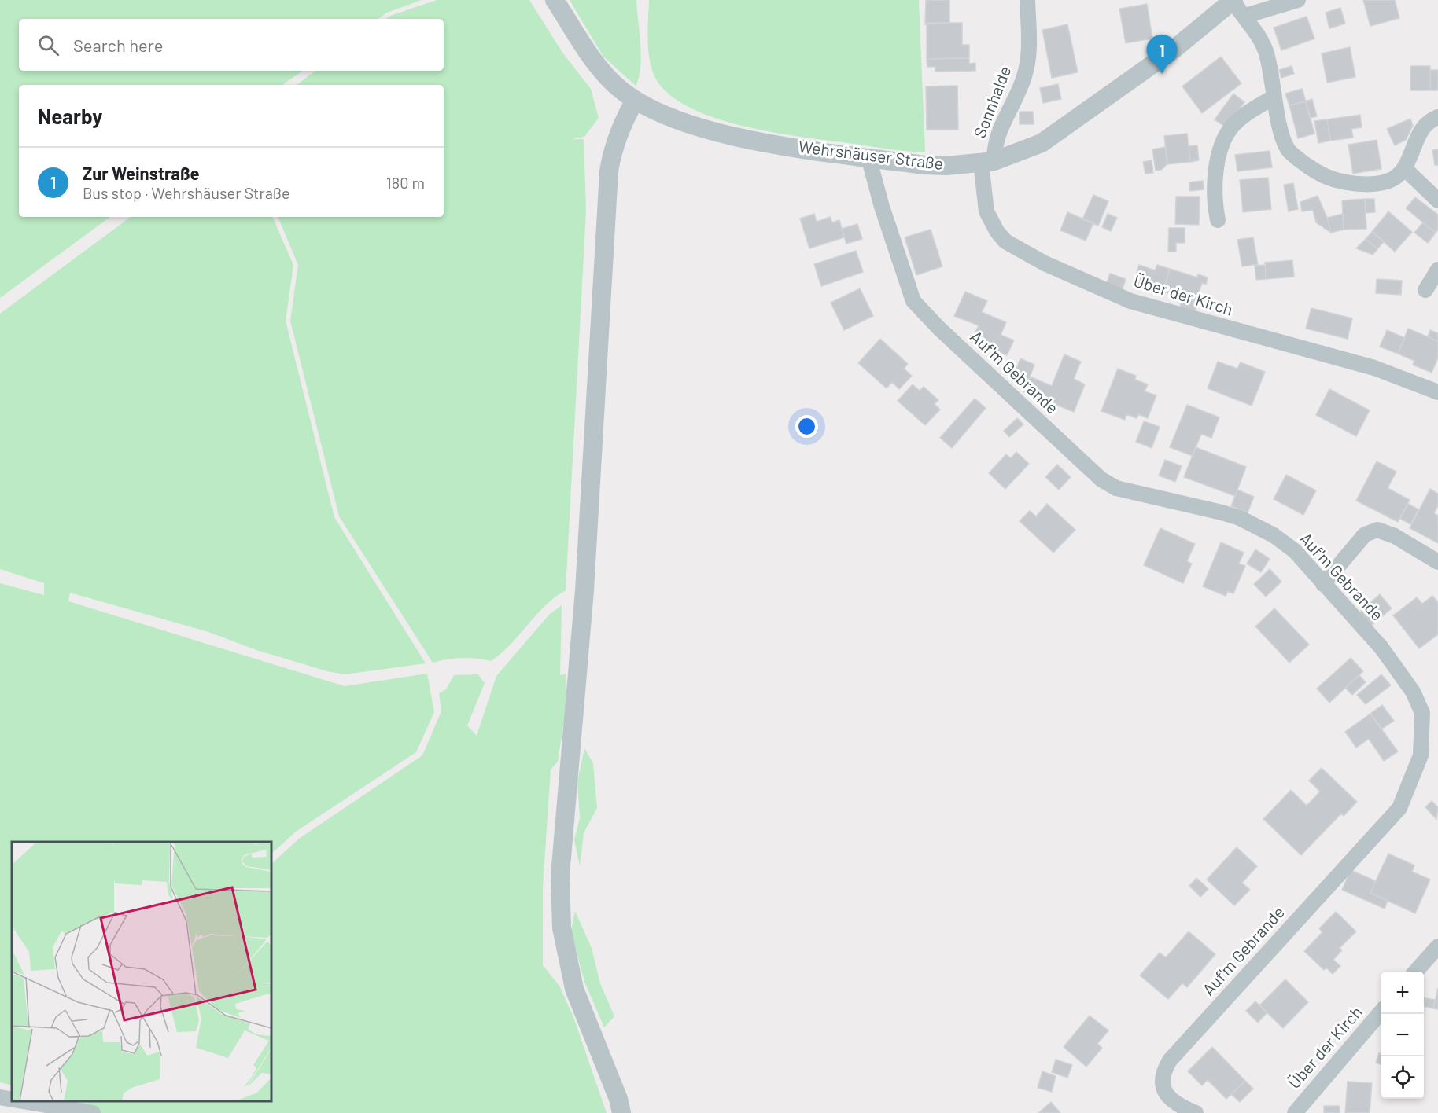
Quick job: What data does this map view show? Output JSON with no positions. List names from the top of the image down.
{
  "streets": {
    "street": [
      "Sonnhalde",
      "Wehrshäuser Straße",
      "Über der Kirch",
      "Auf'm Gebrande"
    ]
  },
  "crossings": [
    ["Sonnhalde", "Wehrshäuser Straße"],
    ["Sonnhalde", "Über der Kirch"],
    ["Wehrshäuser Straße", "Über der Kirch"],
    ["Wehrshäuser Straße", "Auf'm Gebrande"]
  ],
  "page": {
    "search": "Search here",
    "pins": "1",
    "heading": "Nearby",
    "list": [
      {
        "mark": "1",
        "name": "Zur Weinstraße",
        "note": "Bus stop · Wehrshäuser Straße",
        "value": "180 m"
      }
    ],
    "map_buttons": ["+", "−"]
  }
}
